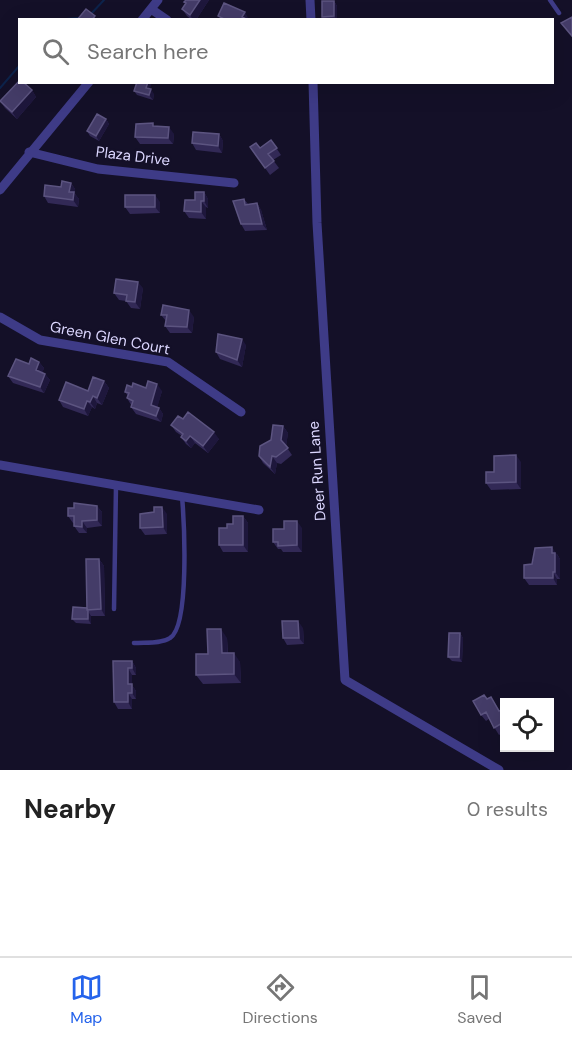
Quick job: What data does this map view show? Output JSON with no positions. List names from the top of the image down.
{
  "streets": {
    "street": ["Plaza Drive", "Green Glen Court", "Deer Run Lane"]
  },
  "page": {
    "search": "Search here",
    "heading": ["Nearby", "0 results"],
    "nav": ["Map", "Directions", "Saved"]
  }
}
